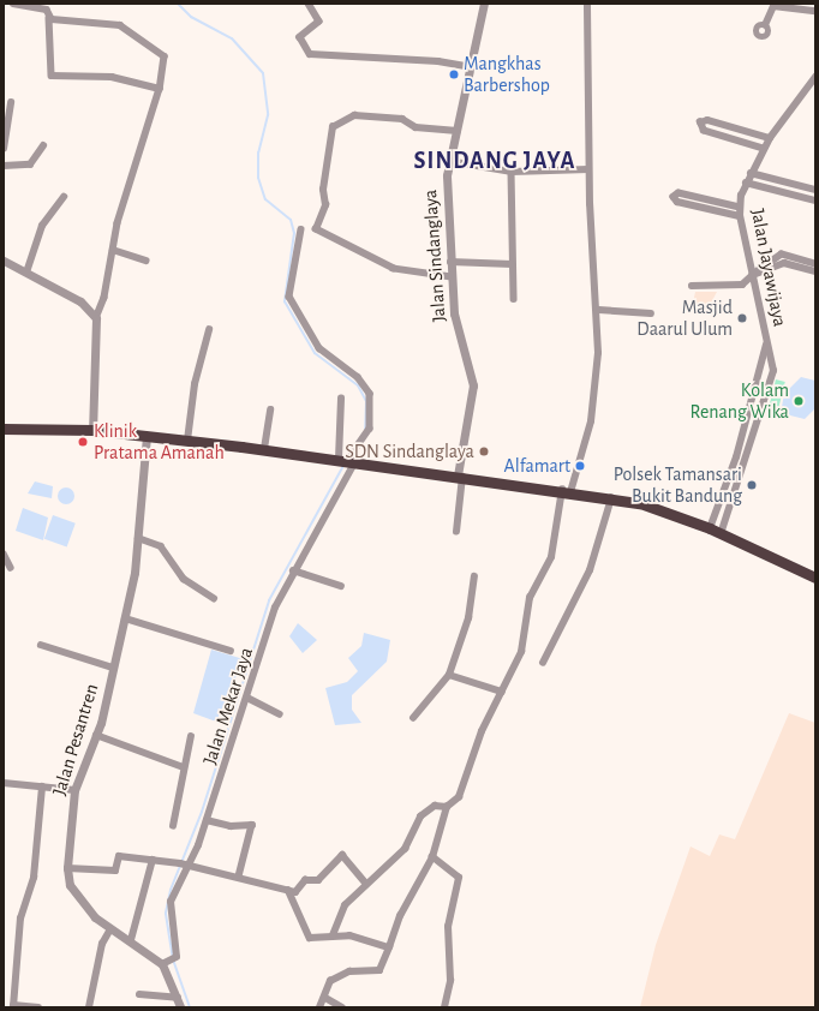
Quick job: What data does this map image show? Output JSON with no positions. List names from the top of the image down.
{
  "streets": {
    "street": [
      "Jalan Sindanglaya",
      "Jalan Jayawijaya",
      "Jalan Mekar Jaya",
      "Jalan Pesantren"
    ]
  },
  "crossings": [
    ["Jalan Mekar Jaya", "Jalan Pesantren"]
  ],
  "districts": ["SINDANG JAYA"],
  "places": [
    "Mangkhas Barbershop",
    "Masjid Daarul Ulum",
    "Kolam Renang Wika",
    "Klinik Pratama Amanah",
    "SDN Sindanglaya",
    "Alfamart",
    "Polsek Tamansari Bukit Bandung"
  ]
}
